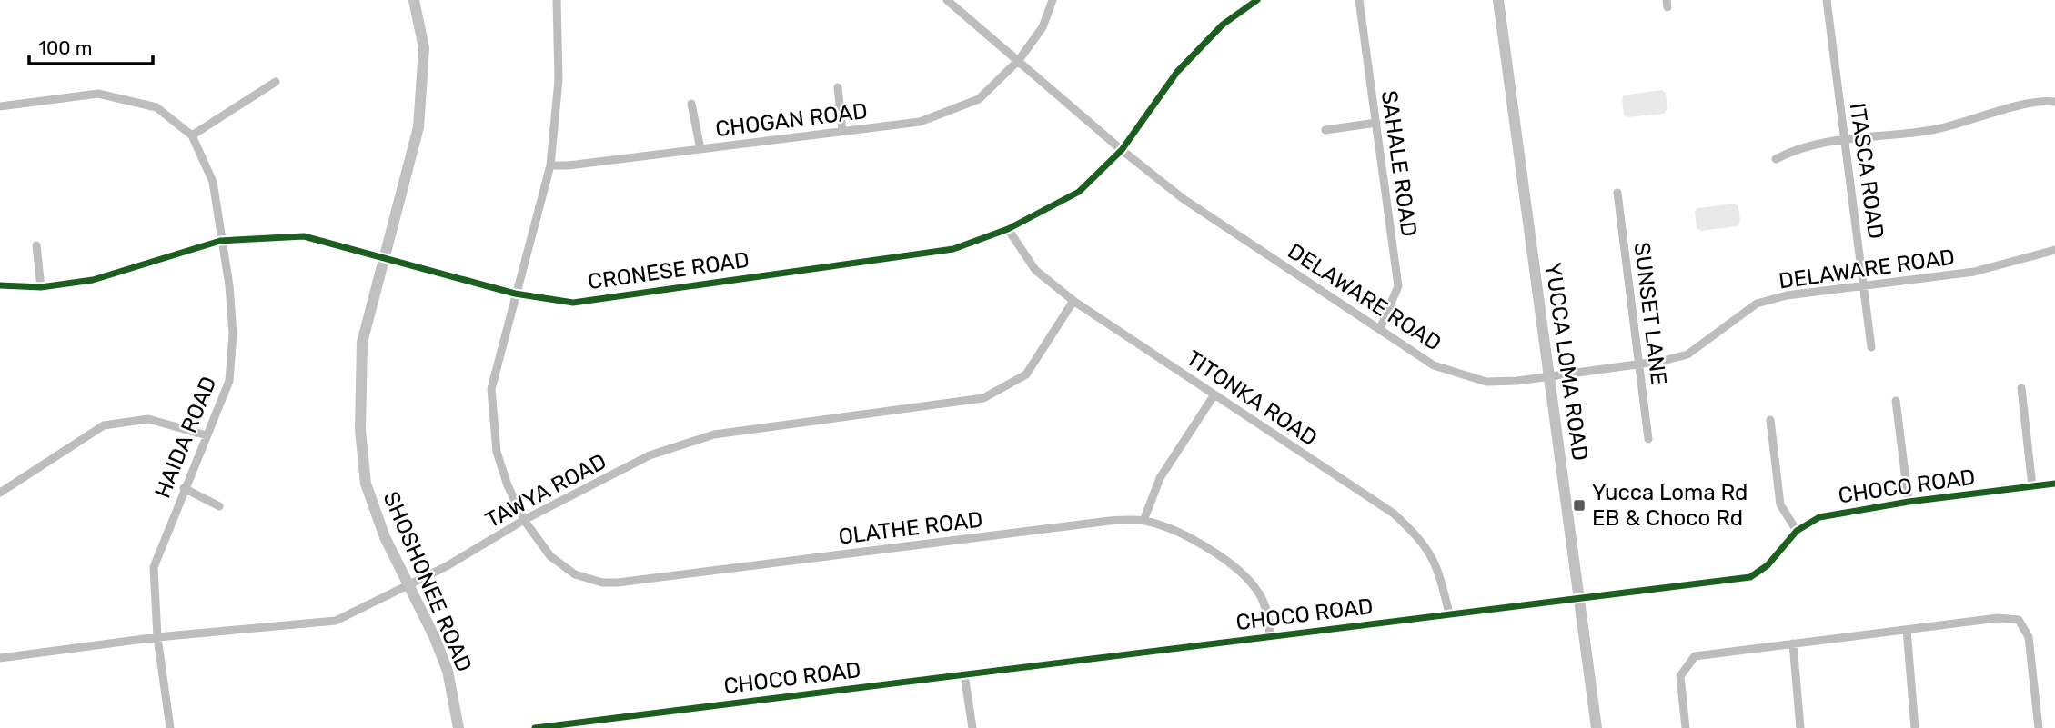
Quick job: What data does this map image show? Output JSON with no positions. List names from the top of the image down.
{
  "streets": {
    "street": [
      "CHOGAN ROAD",
      "SAHALE ROAD",
      "ITASCA ROAD",
      "DELAWARE ROAD",
      "CRONESE ROAD",
      "SUNSET LANE",
      "YUCCA LOMA ROAD",
      "TITONKA ROAD",
      "HAIDA ROAD",
      "CHOCO ROAD",
      "TAWYA ROAD",
      "OLATHE ROAD",
      "SHOSHONEE ROAD"
    ]
  },
  "crossings": [
    ["CHOGAN ROAD", "DELAWARE ROAD"],
    ["CHOGAN ROAD", "OLATHE ROAD"],
    ["SAHALE ROAD", "DELAWARE ROAD"],
    ["ITASCA ROAD", "DELAWARE ROAD"],
    ["DELAWARE ROAD", "CRONESE ROAD"],
    ["DELAWARE ROAD", "SUNSET LANE"],
    ["DELAWARE ROAD", "YUCCA LOMA ROAD"],
    ["CRONESE ROAD", "TITONKA ROAD"],
    ["CRONESE ROAD", "HAIDA ROAD"],
    ["CRONESE ROAD", "OLATHE ROAD"],
    ["CRONESE ROAD", "SHOSHONEE ROAD"],
    ["YUCCA LOMA ROAD", "CHOCO ROAD"],
    ["TITONKA ROAD", "CHOCO ROAD"],
    ["TITONKA ROAD", "TAWYA ROAD"],
    ["HAIDA ROAD", "TAWYA ROAD"],
    ["CHOCO ROAD", "OLATHE ROAD"],
    ["TAWYA ROAD", "OLATHE ROAD"],
    ["TAWYA ROAD", "SHOSHONEE ROAD"]
  ],
  "places": {
    "transit": ["Yucca Loma Rd EB & Choco Rd"]
  },
  "scale_bar": "100 m"
}
